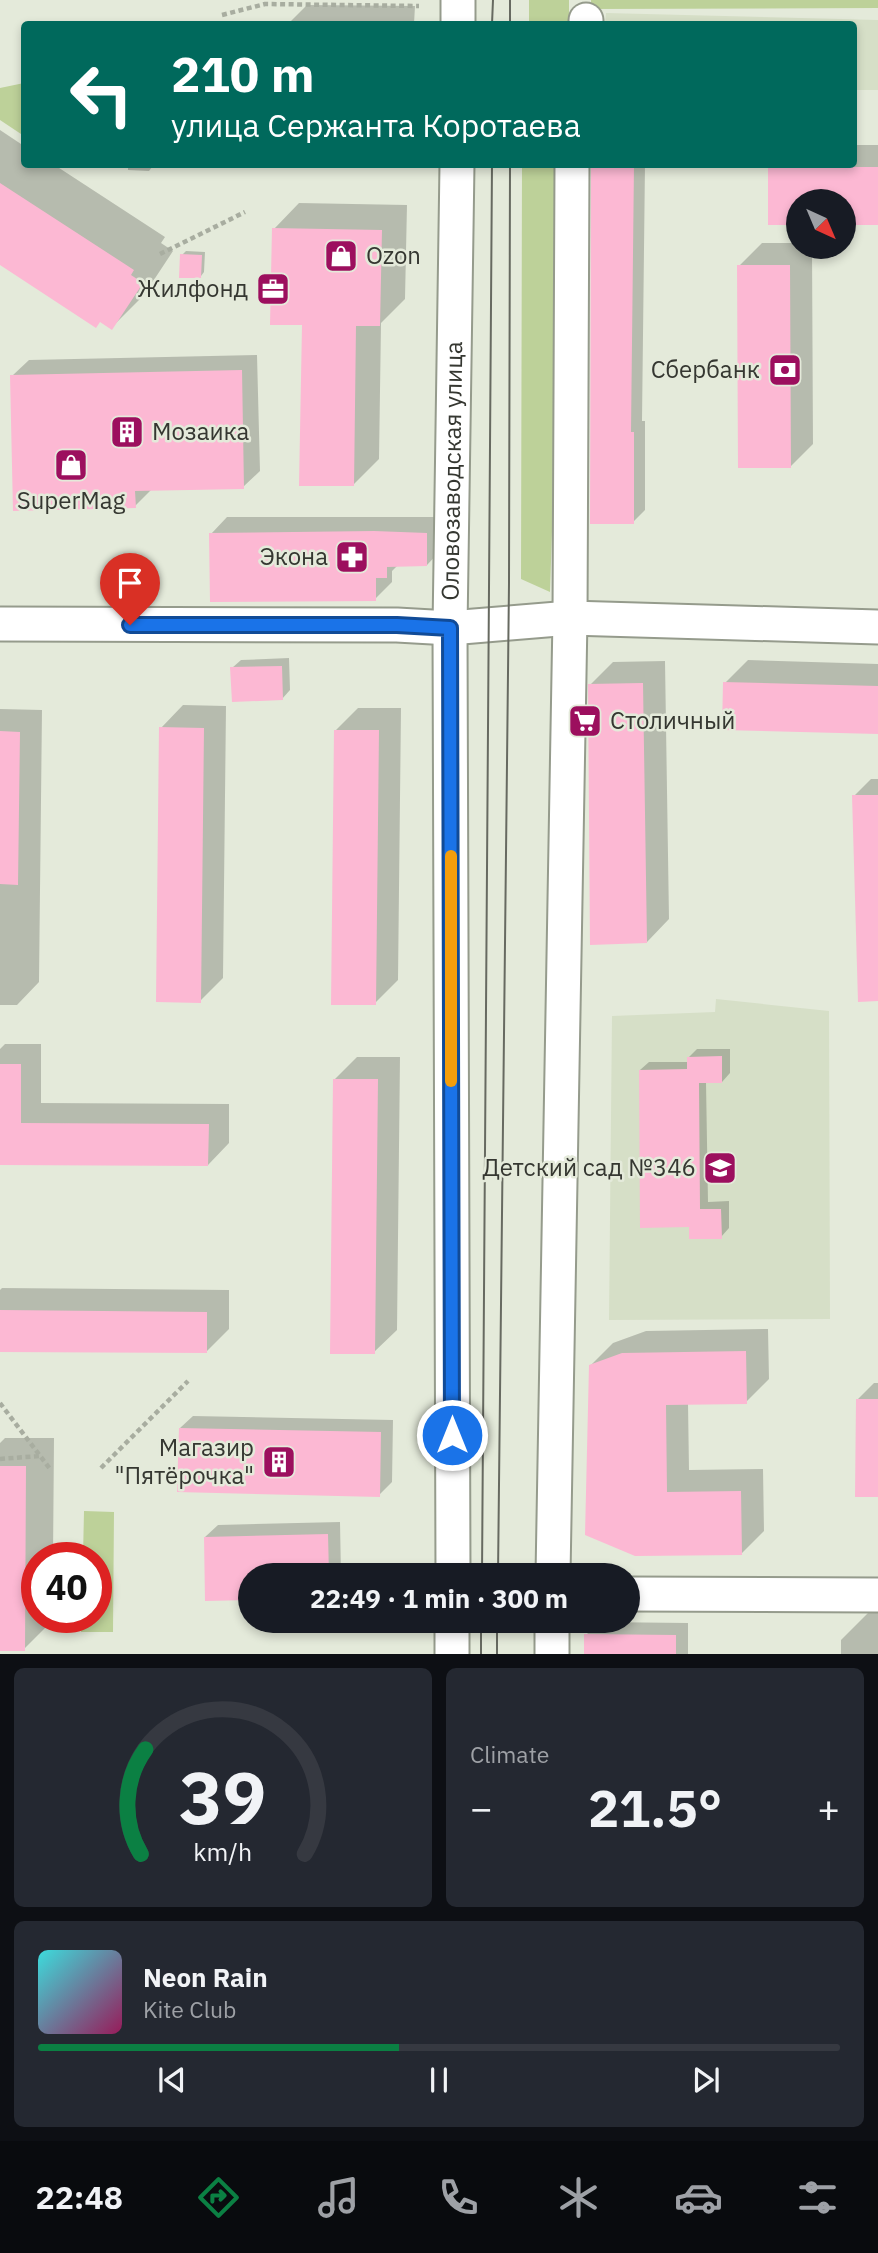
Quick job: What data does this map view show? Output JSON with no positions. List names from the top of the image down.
{
  "streets": {
    "street": ["Оловозаводская улица"]
  },
  "places": {
    "shop": ["Ozon", "SuperMag"],
    "office": ["Жилфонд"],
    "bank": ["Сбербанк"],
    "building": ["Мозаика", "Магазир \"Пятёрочка\""],
    "pharmacy": ["Экона"],
    "supermarket": ["Столичный"],
    "school or university": ["Детский сад №346"]
  },
  "north": "bottom right",
  "page": {
    "turn": ["210 m", "улица Сержанта Коротаева"],
    "limit": "40",
    "trip": "22:49 · 1 min · 300 m",
    "tile": "Climate",
    "heat": ["−", "21.5°", "+"],
    "song": ["Neon Rain", "Kite Club"],
    "tabs": "22:48",
    "gauge": ["39", "km/h"]
  }
}
